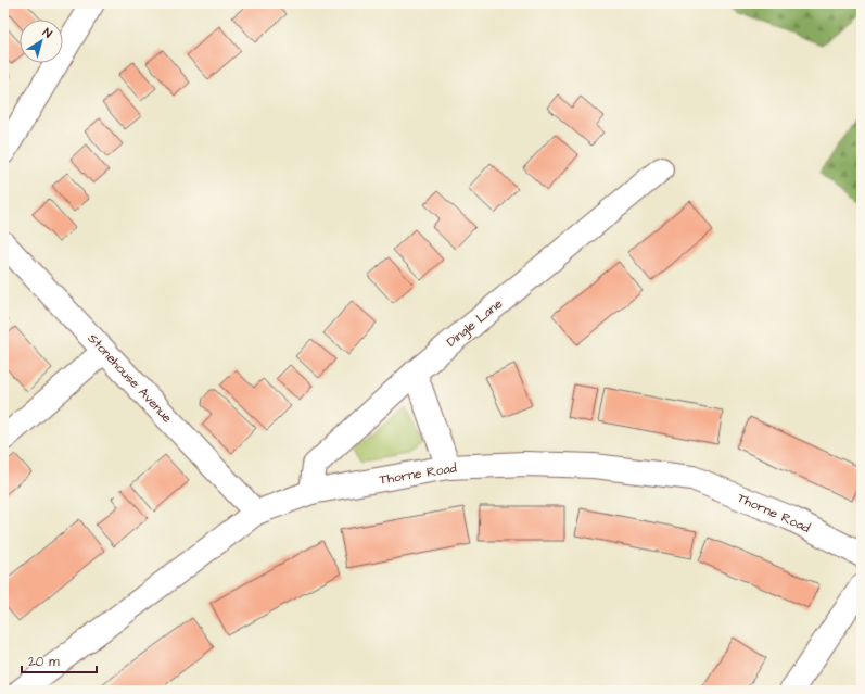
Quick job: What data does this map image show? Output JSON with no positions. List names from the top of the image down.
{
  "streets": {
    "street": ["Dingle Lane", "Stonehouse Avenue", "Thorne Road"]
  },
  "crossings": [
    ["Dingle Lane", "Thorne Road"],
    ["Stonehouse Avenue", "Thorne Road"]
  ],
  "scale_bar": "20 m",
  "north": "top right"
}
